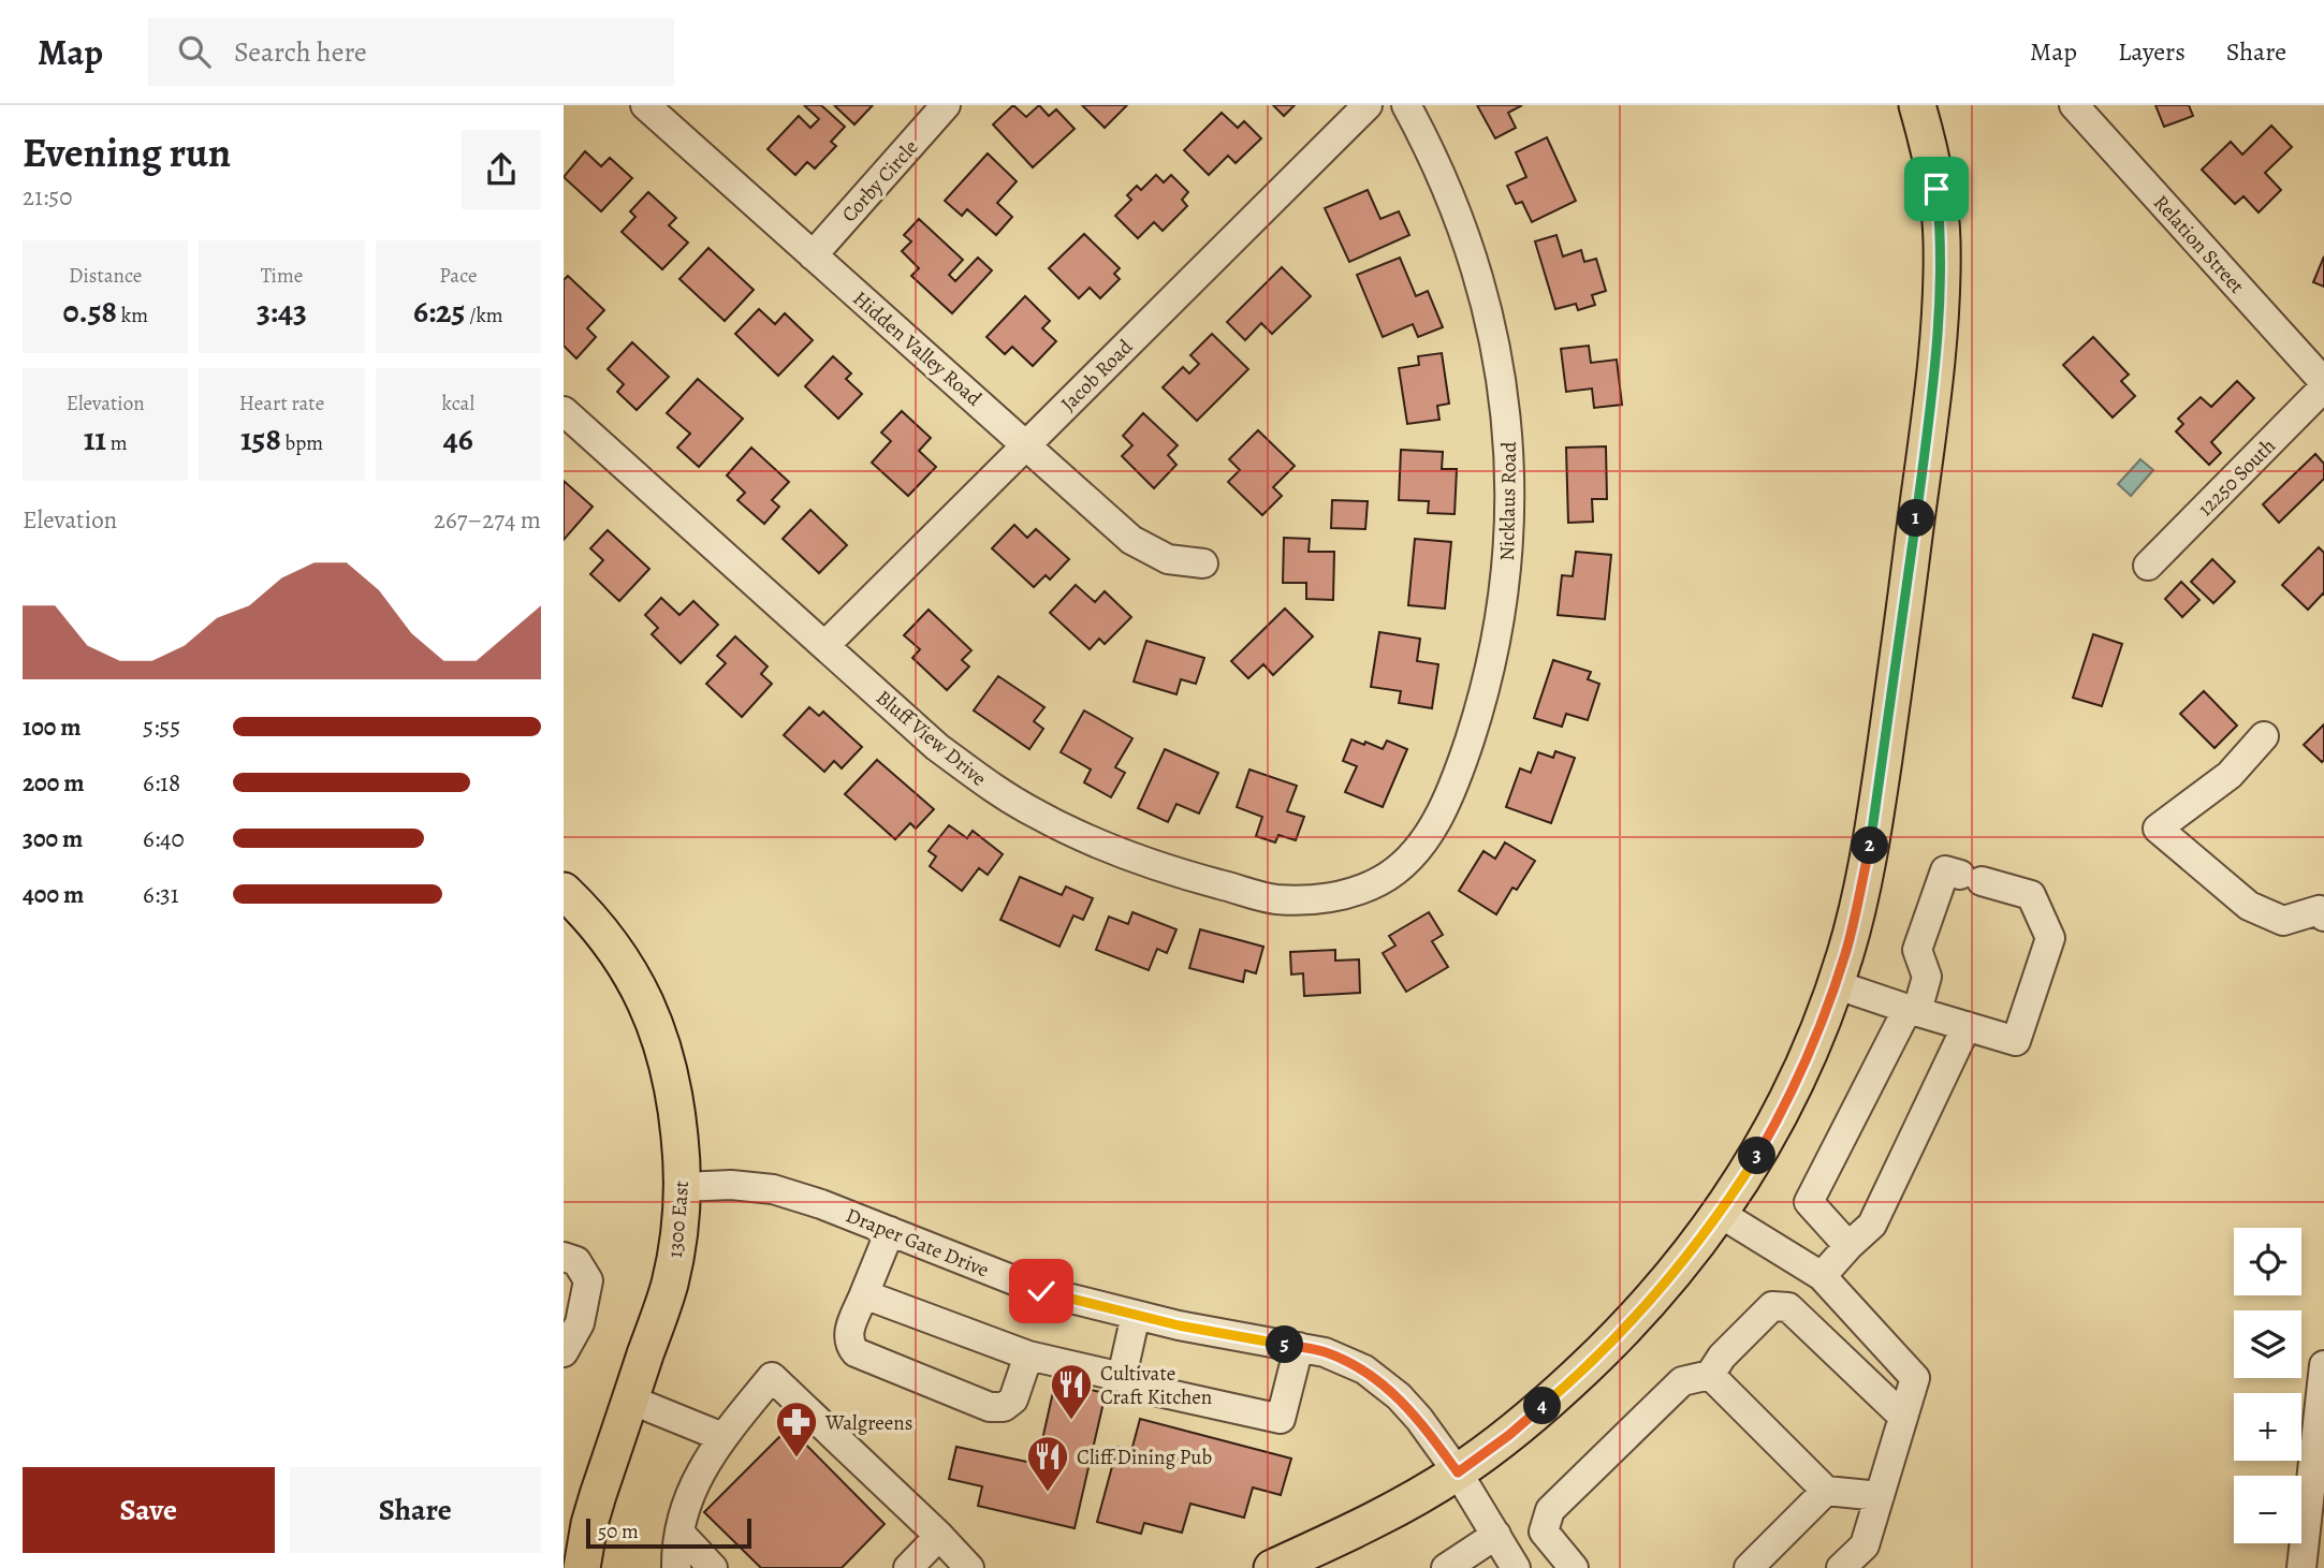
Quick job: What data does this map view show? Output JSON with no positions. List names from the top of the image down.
{
  "streets": {
    "main road": ["1300 East"],
    "street": [
      "Corby Circle",
      "Relation Street",
      "Hidden Valley Road",
      "Jacob Road",
      "12250 South",
      "Nicklaus Road",
      "Bluff View Drive",
      "Draper Gate Drive"
    ]
  },
  "crossings": [
    ["Corby Circle", "Hidden Valley Road"],
    ["Hidden Valley Road", "Jacob Road"],
    ["Jacob Road", "Bluff View Drive"],
    ["Nicklaus Road", "Bluff View Drive"],
    ["1300 East", "Draper Gate Drive"]
  ],
  "places": {
    "restaurant": ["Cultivate Craft Kitchen", "Cliff Dining Pub"],
    "pharmacy": ["Walgreens"]
  },
  "scale_bar": "50 m",
  "page": {
    "header": "Map",
    "search": "Search here",
    "nav": ["Map", "Layers", "Share"],
    "heading": ["Evening run", "21:50"],
    "stats": [
      ["Distance", "0.58 km"],
      ["Time", "3:43"],
      ["Pace", "6:25 /km"],
      ["Elevation", "11 m"],
      ["Heart rate", "158 bpm"],
      ["kcal", "46"]
    ],
    "chart": ["Elevation", "267–274 m"],
    "pins": [
      "1",
      "2",
      "3",
      "5",
      "4"
    ],
    "list": [
      {
        "name": "100 m",
        "note": "5:55"
      },
      {
        "name": "200 m",
        "note": "6:18"
      },
      {
        "name": "300 m",
        "note": "6:40"
      },
      {
        "name": "400 m",
        "note": "6:31"
      }
    ],
    "map_buttons": ["+", "−"],
    "buttons": ["Save", "Share"],
    "scale": "50 m"
  }
}
